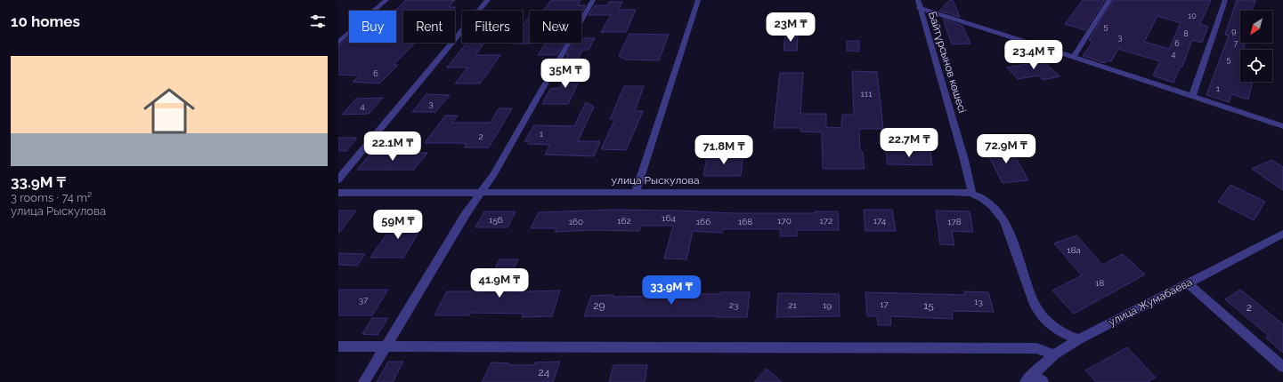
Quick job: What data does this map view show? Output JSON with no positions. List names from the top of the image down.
{
  "streets": {
    "street": ["Байтұрсынов көшесі", "улица Рыскулова", "улица Жумабаева"]
  },
  "crossings": [
    ["Байтұрсынов көшесі", "улица Рыскулова"]
  ],
  "house_numbers": [
    "10",
    "5",
    "9",
    "8",
    "3",
    "6",
    "7",
    "4",
    "5",
    "6",
    "1",
    "111",
    "3",
    "4",
    "1",
    "2",
    "164",
    "156",
    "162",
    "170",
    "172",
    "174",
    "160",
    "166",
    "168",
    "178",
    "18а",
    "18",
    "37",
    "13",
    "17",
    "23",
    "21",
    "19",
    "29",
    "15",
    "2",
    "24"
  ],
  "north": "bottom left",
  "page": {
    "heading": "10 homes",
    "chip": [
      "Buy",
      "Rent",
      "Filters",
      "New"
    ],
    "price": [
      "23M ₸",
      "23.4M ₸",
      "35M ₸",
      "22.7M ₸",
      "22.1M ₸",
      "72.9M ₸",
      "71.8M ₸",
      "59M ₸",
      "41.9M ₸",
      "33.9M ₸"
    ],
    "list": [
      {
        "name": "33.9M ₸",
        "note": "3 rooms · 74 m² · улица Рыскулова"
      }
    ]
  }
}
